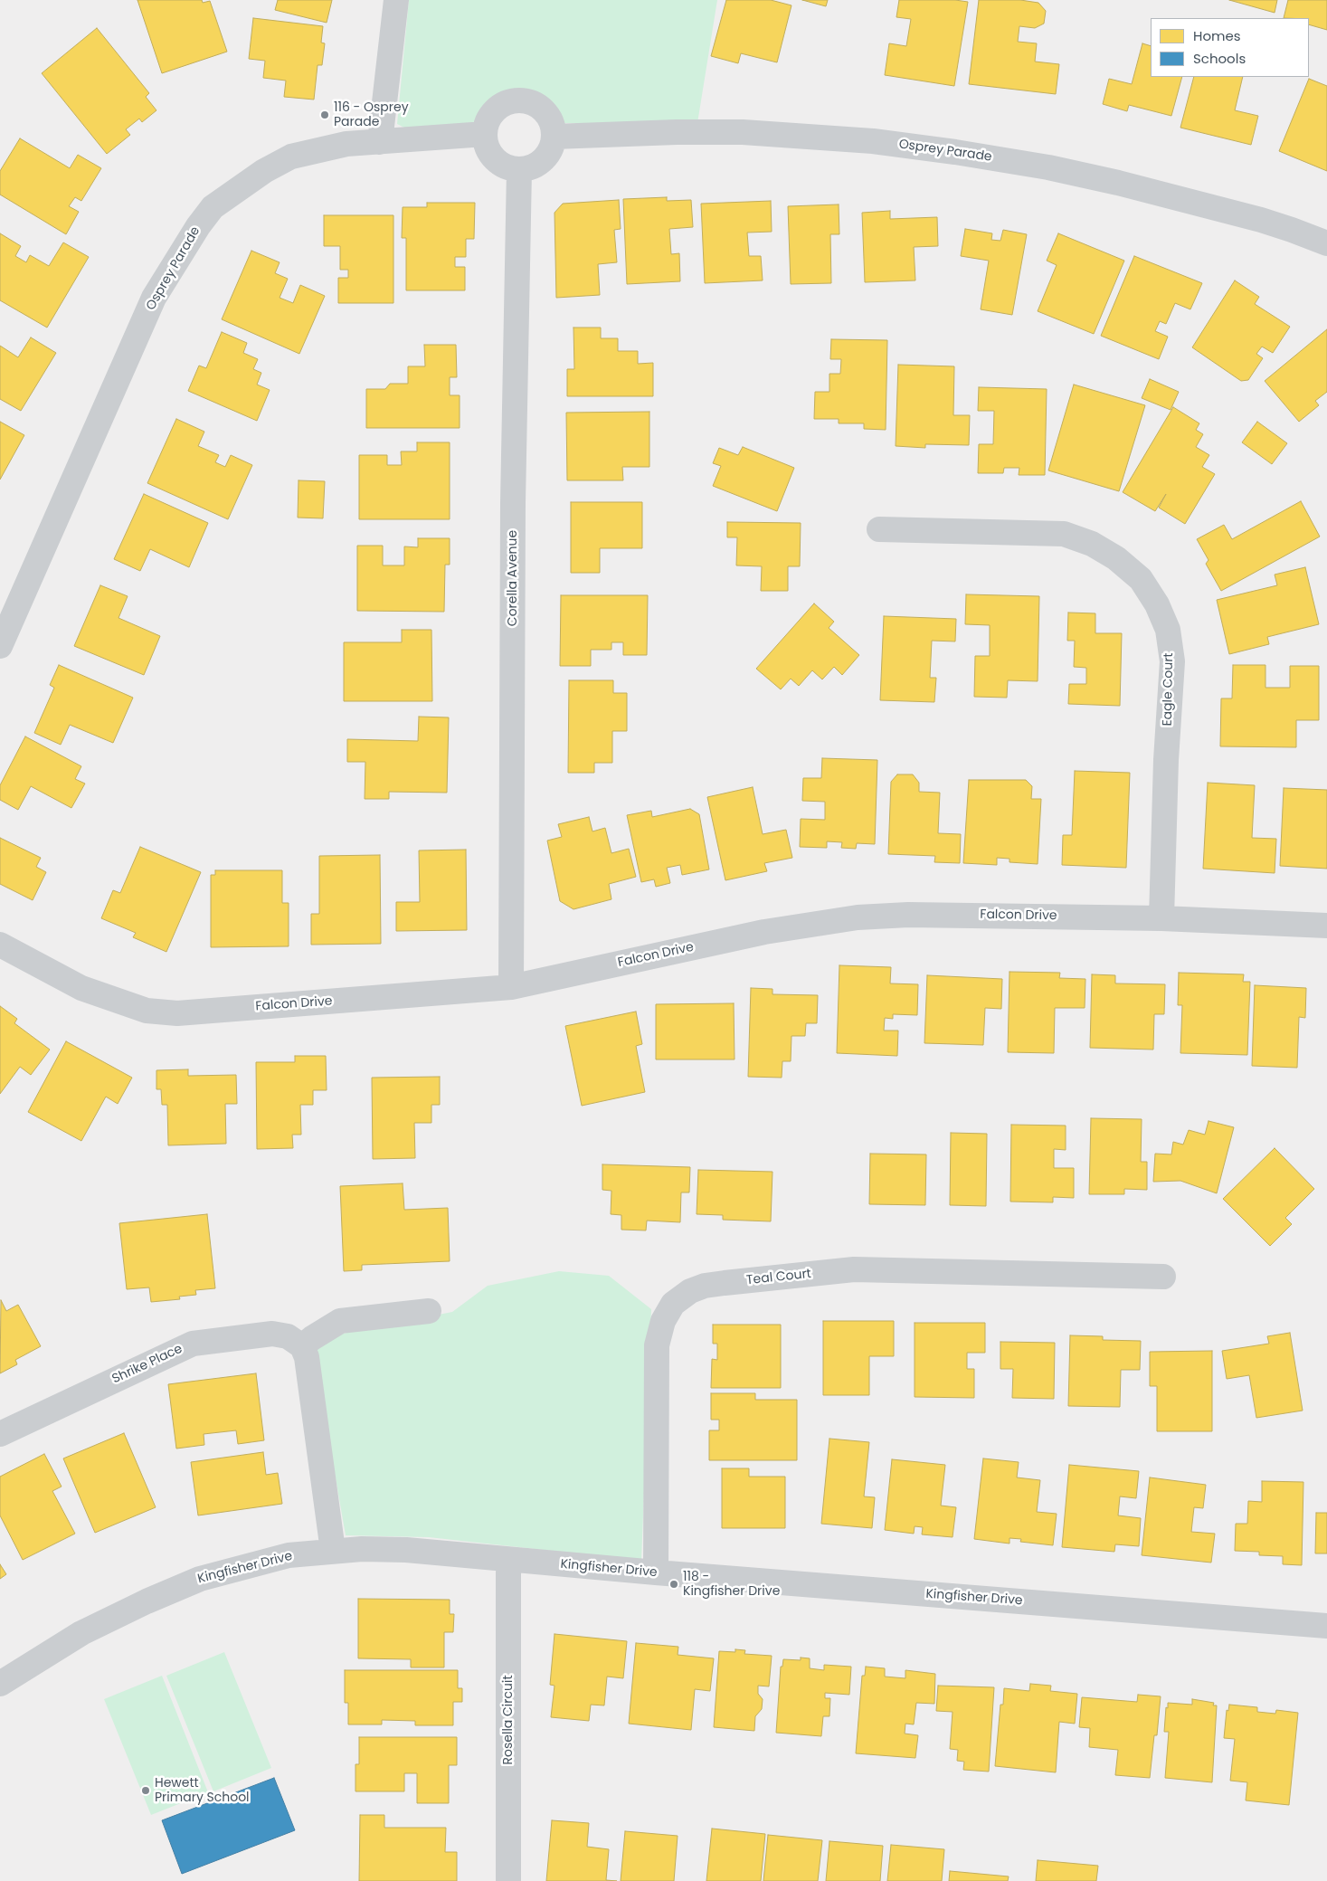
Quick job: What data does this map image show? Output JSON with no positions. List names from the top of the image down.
{
  "streets": {
    "street": [
      "Osprey Parade",
      "Corella Avenue",
      "Eagle Court",
      "Falcon Drive",
      "Teal Court",
      "Shrike Place",
      "Kingfisher Drive",
      "Rosella Circuit"
    ]
  },
  "crossings": [
    ["Osprey Parade", "Corella Avenue"],
    ["Corella Avenue", "Falcon Drive"],
    ["Eagle Court", "Falcon Drive"],
    ["Teal Court", "Kingfisher Drive"],
    ["Kingfisher Drive", "Rosella Circuit"]
  ],
  "places": ["116 - Osprey Parade", "118 - Kingfisher Drive", "Hewett Primary School"],
  "legend": ["Homes", "Schools"]
}
